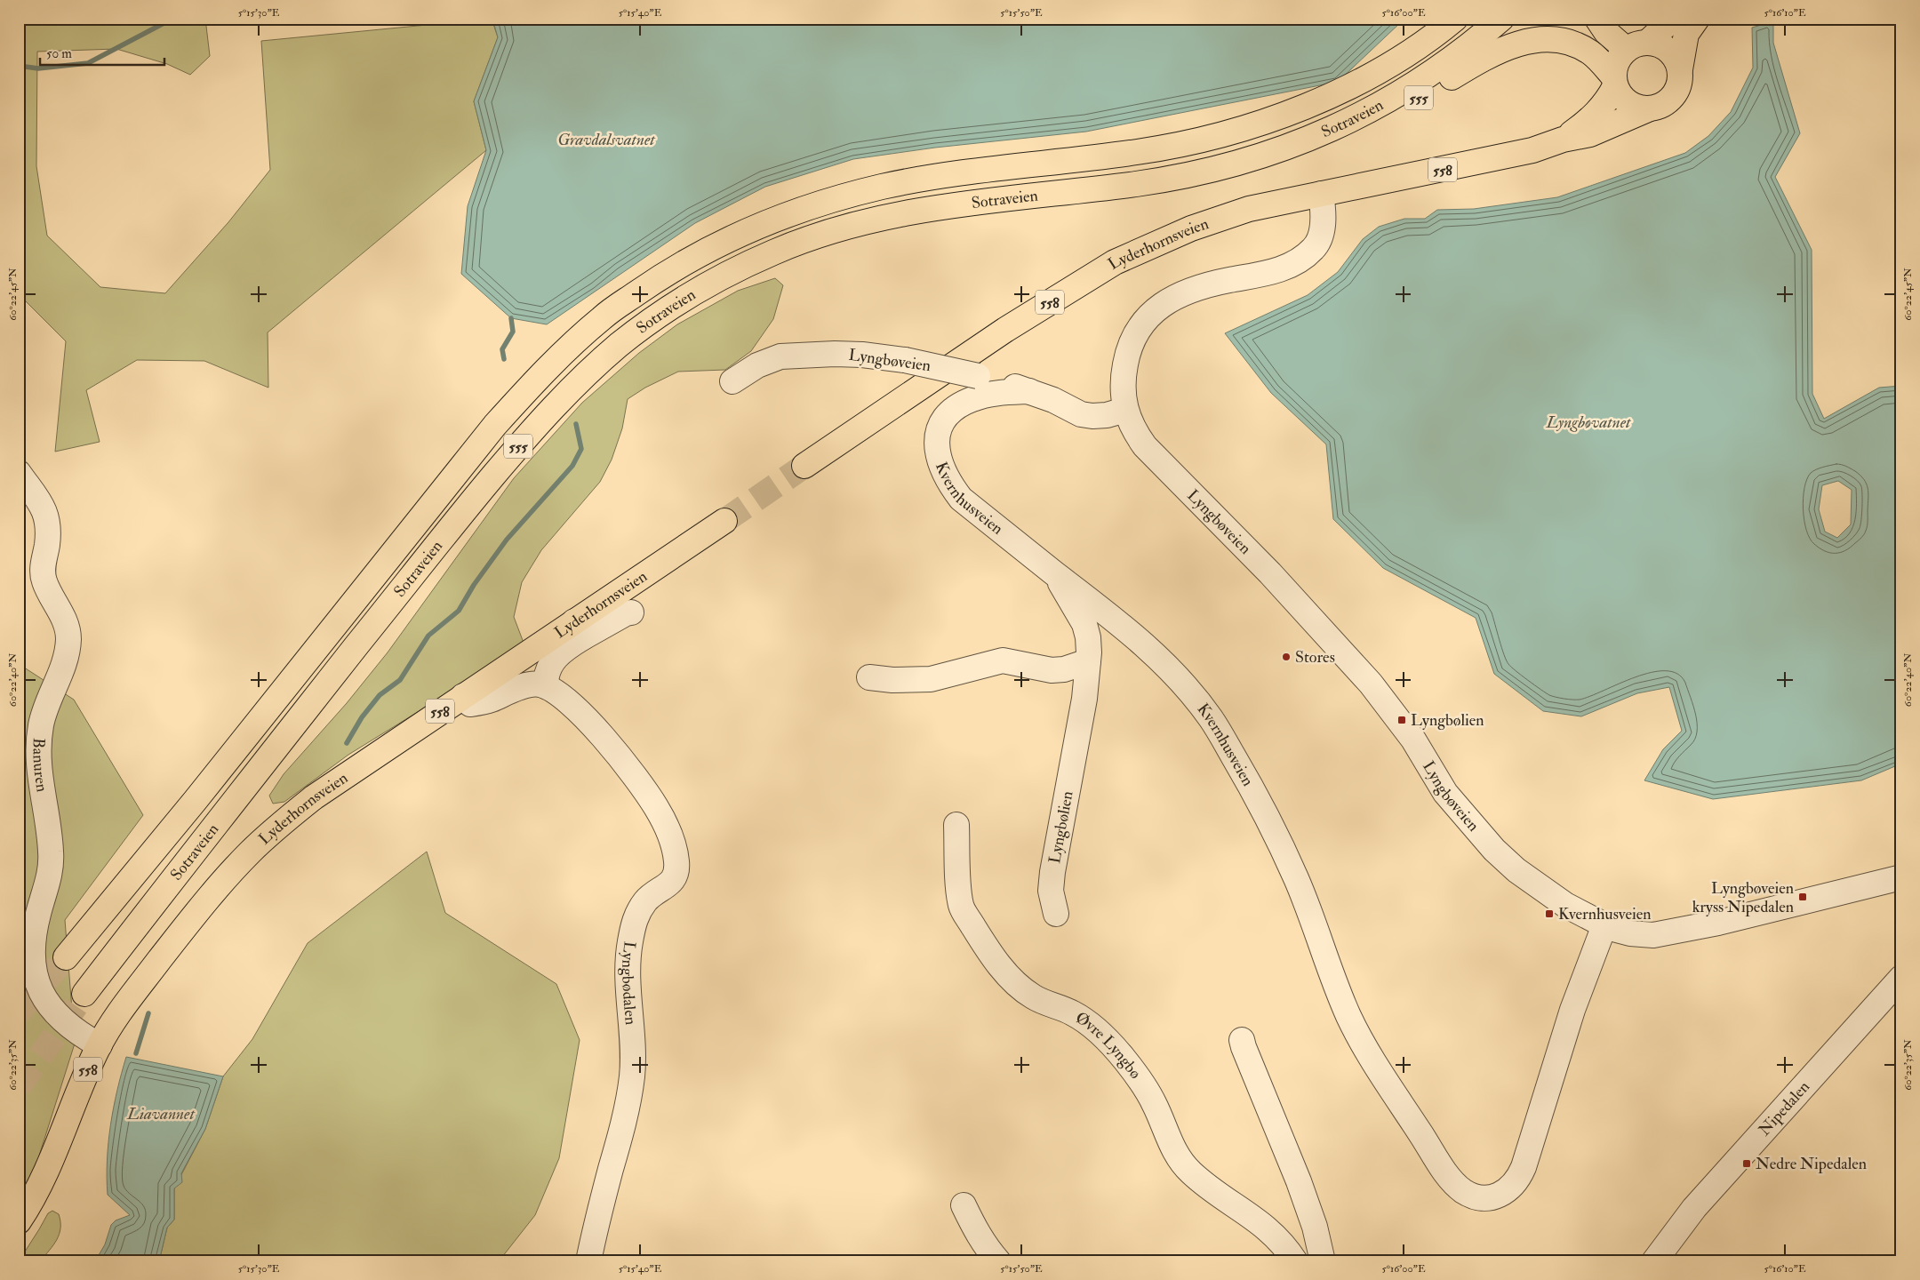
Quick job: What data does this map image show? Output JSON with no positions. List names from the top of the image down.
{
  "streets": {
    "main road": [
      "555",
      "Sotraveien",
      "558",
      "Lyderhornsveien"
    ],
    "street": [
      "Lyngbøveien",
      "Kvernhusveien",
      "Banuren",
      "Lyngbølien",
      "Lyngbødalen",
      "Øvre Lyngbø",
      "Nipedalen"
    ]
  },
  "crossings": [
    ["555", "Sotraveien"],
    ["555", "558"],
    ["555", "Lyderhornsveien"],
    ["558", "Lyderhornsveien"],
    ["Lyderhornsveien", "Lyngbøveien"],
    ["Lyderhornsveien", "Banuren"],
    ["Lyngbøveien", "Kvernhusveien"],
    ["Kvernhusveien", "Lyngbølien"]
  ],
  "water": ["Gravdalsvatnet", "Lyngbøvatnet", "Liavannet"],
  "places": {
    "other": ["Stores"],
    "transit": [
      "Lyngbølien",
      "Lyngbøveien kryss Nipedalen",
      "Kvernhusveien",
      "Nedre Nipedalen"
    ]
  },
  "scale_bar": "50 m",
  "coordinates": [
    "5°15'30\"E",
    "5°15'40\"E",
    "5°15'50\"E",
    "5°16'00\"E",
    "5°16'10\"E",
    "60°22'45\"N",
    "60°22'40\"N",
    "60°22'35\"N"
  ]
}
